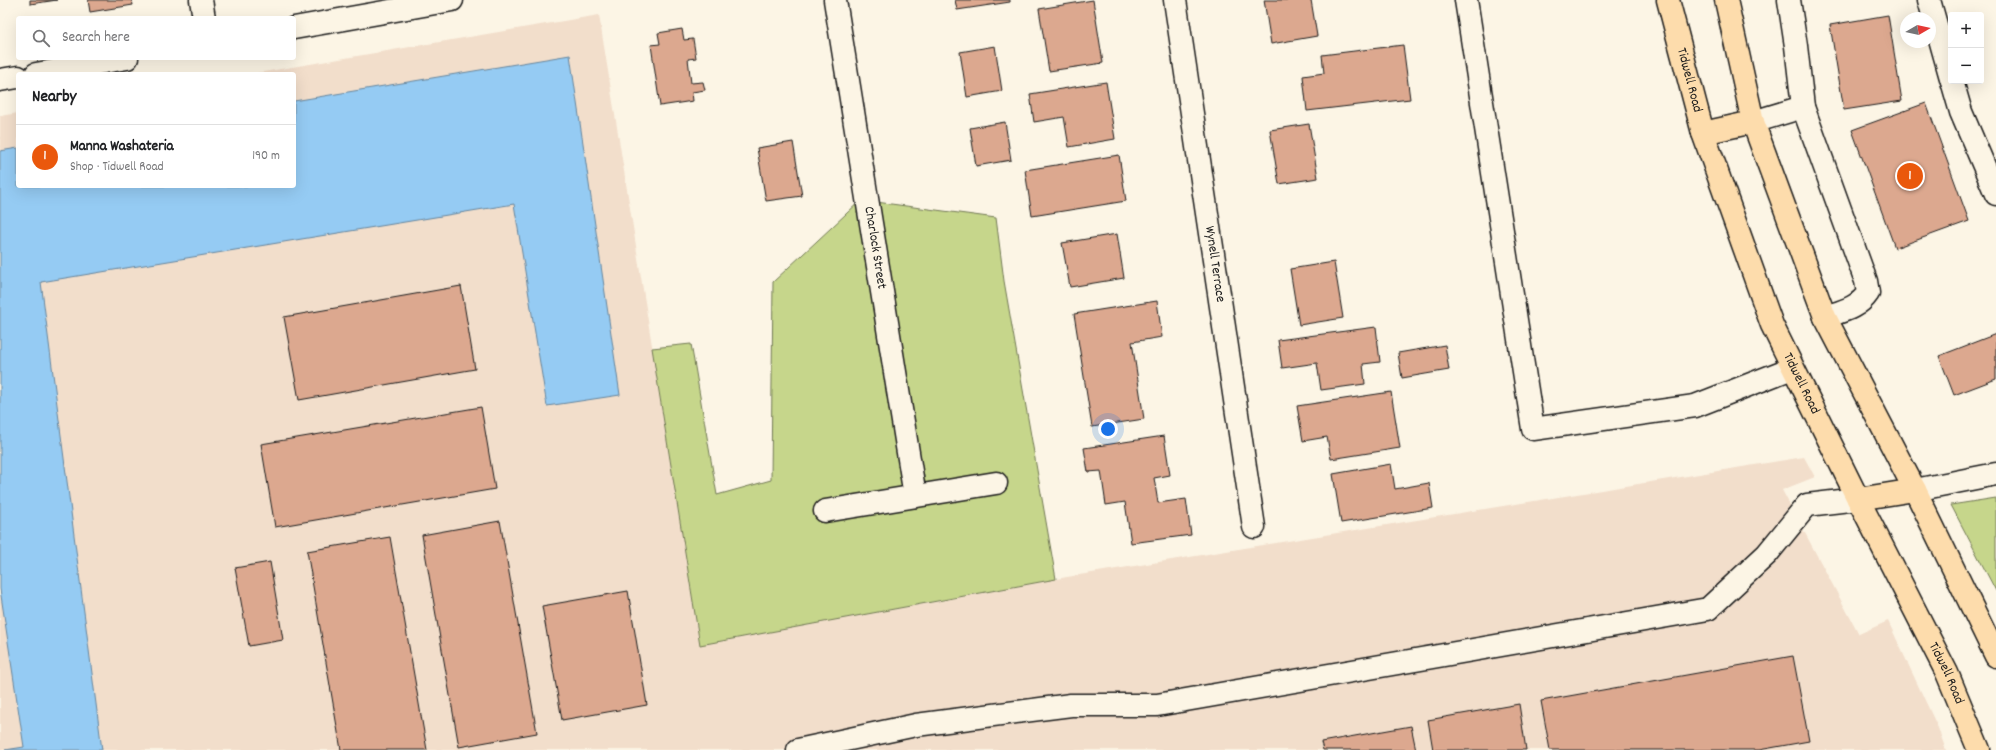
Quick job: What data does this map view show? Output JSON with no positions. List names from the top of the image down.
{
  "streets": {
    "main road": ["Tidwell Road"],
    "street": ["Charlock Street", "Wynell Terrace"]
  },
  "north": "right",
  "page": {
    "map_buttons": ["+", "−"],
    "search": "Search here",
    "heading": "Nearby",
    "list": [
      {
        "mark": "1",
        "name": "Manna Washateria",
        "note": "Shop · Tidwell Road",
        "value": "190 m"
      }
    ],
    "pins": "1"
  }
}
